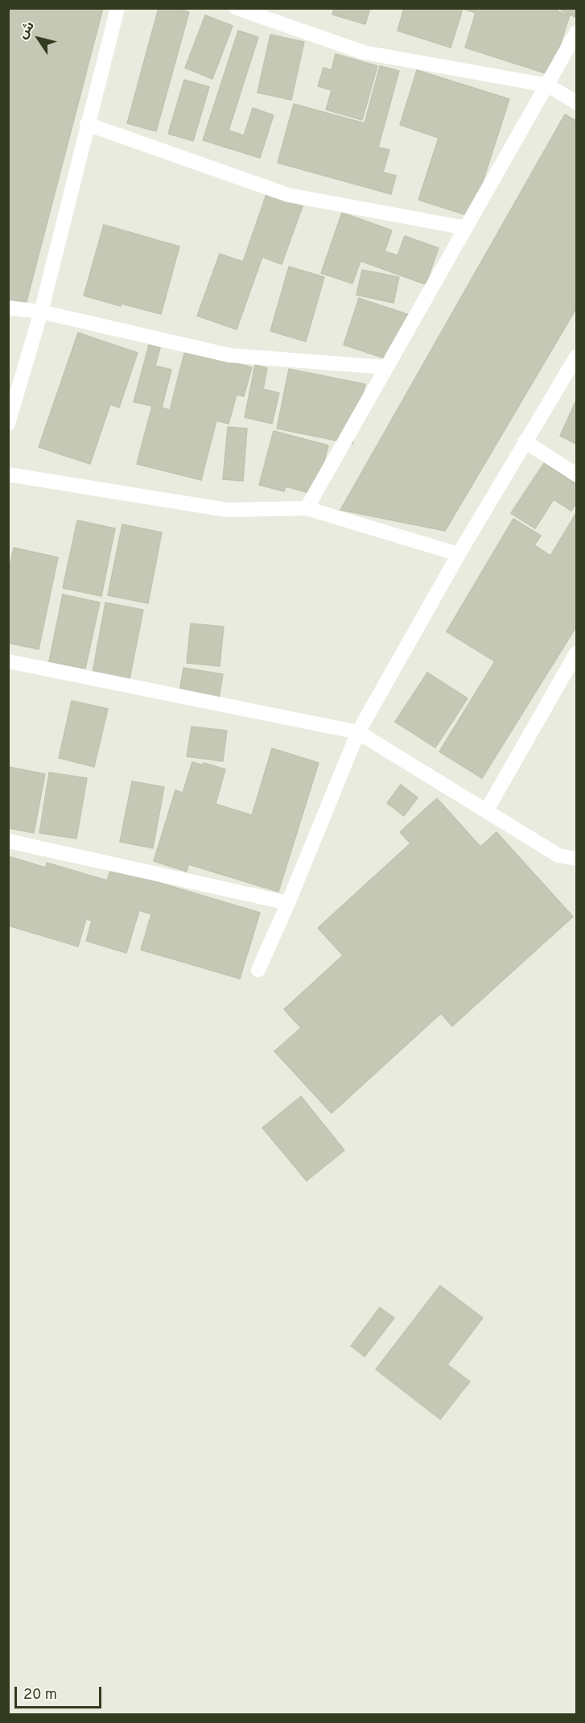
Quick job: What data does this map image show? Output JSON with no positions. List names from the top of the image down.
{
  "scale_bar": "20 m",
  "north": "top left"
}
